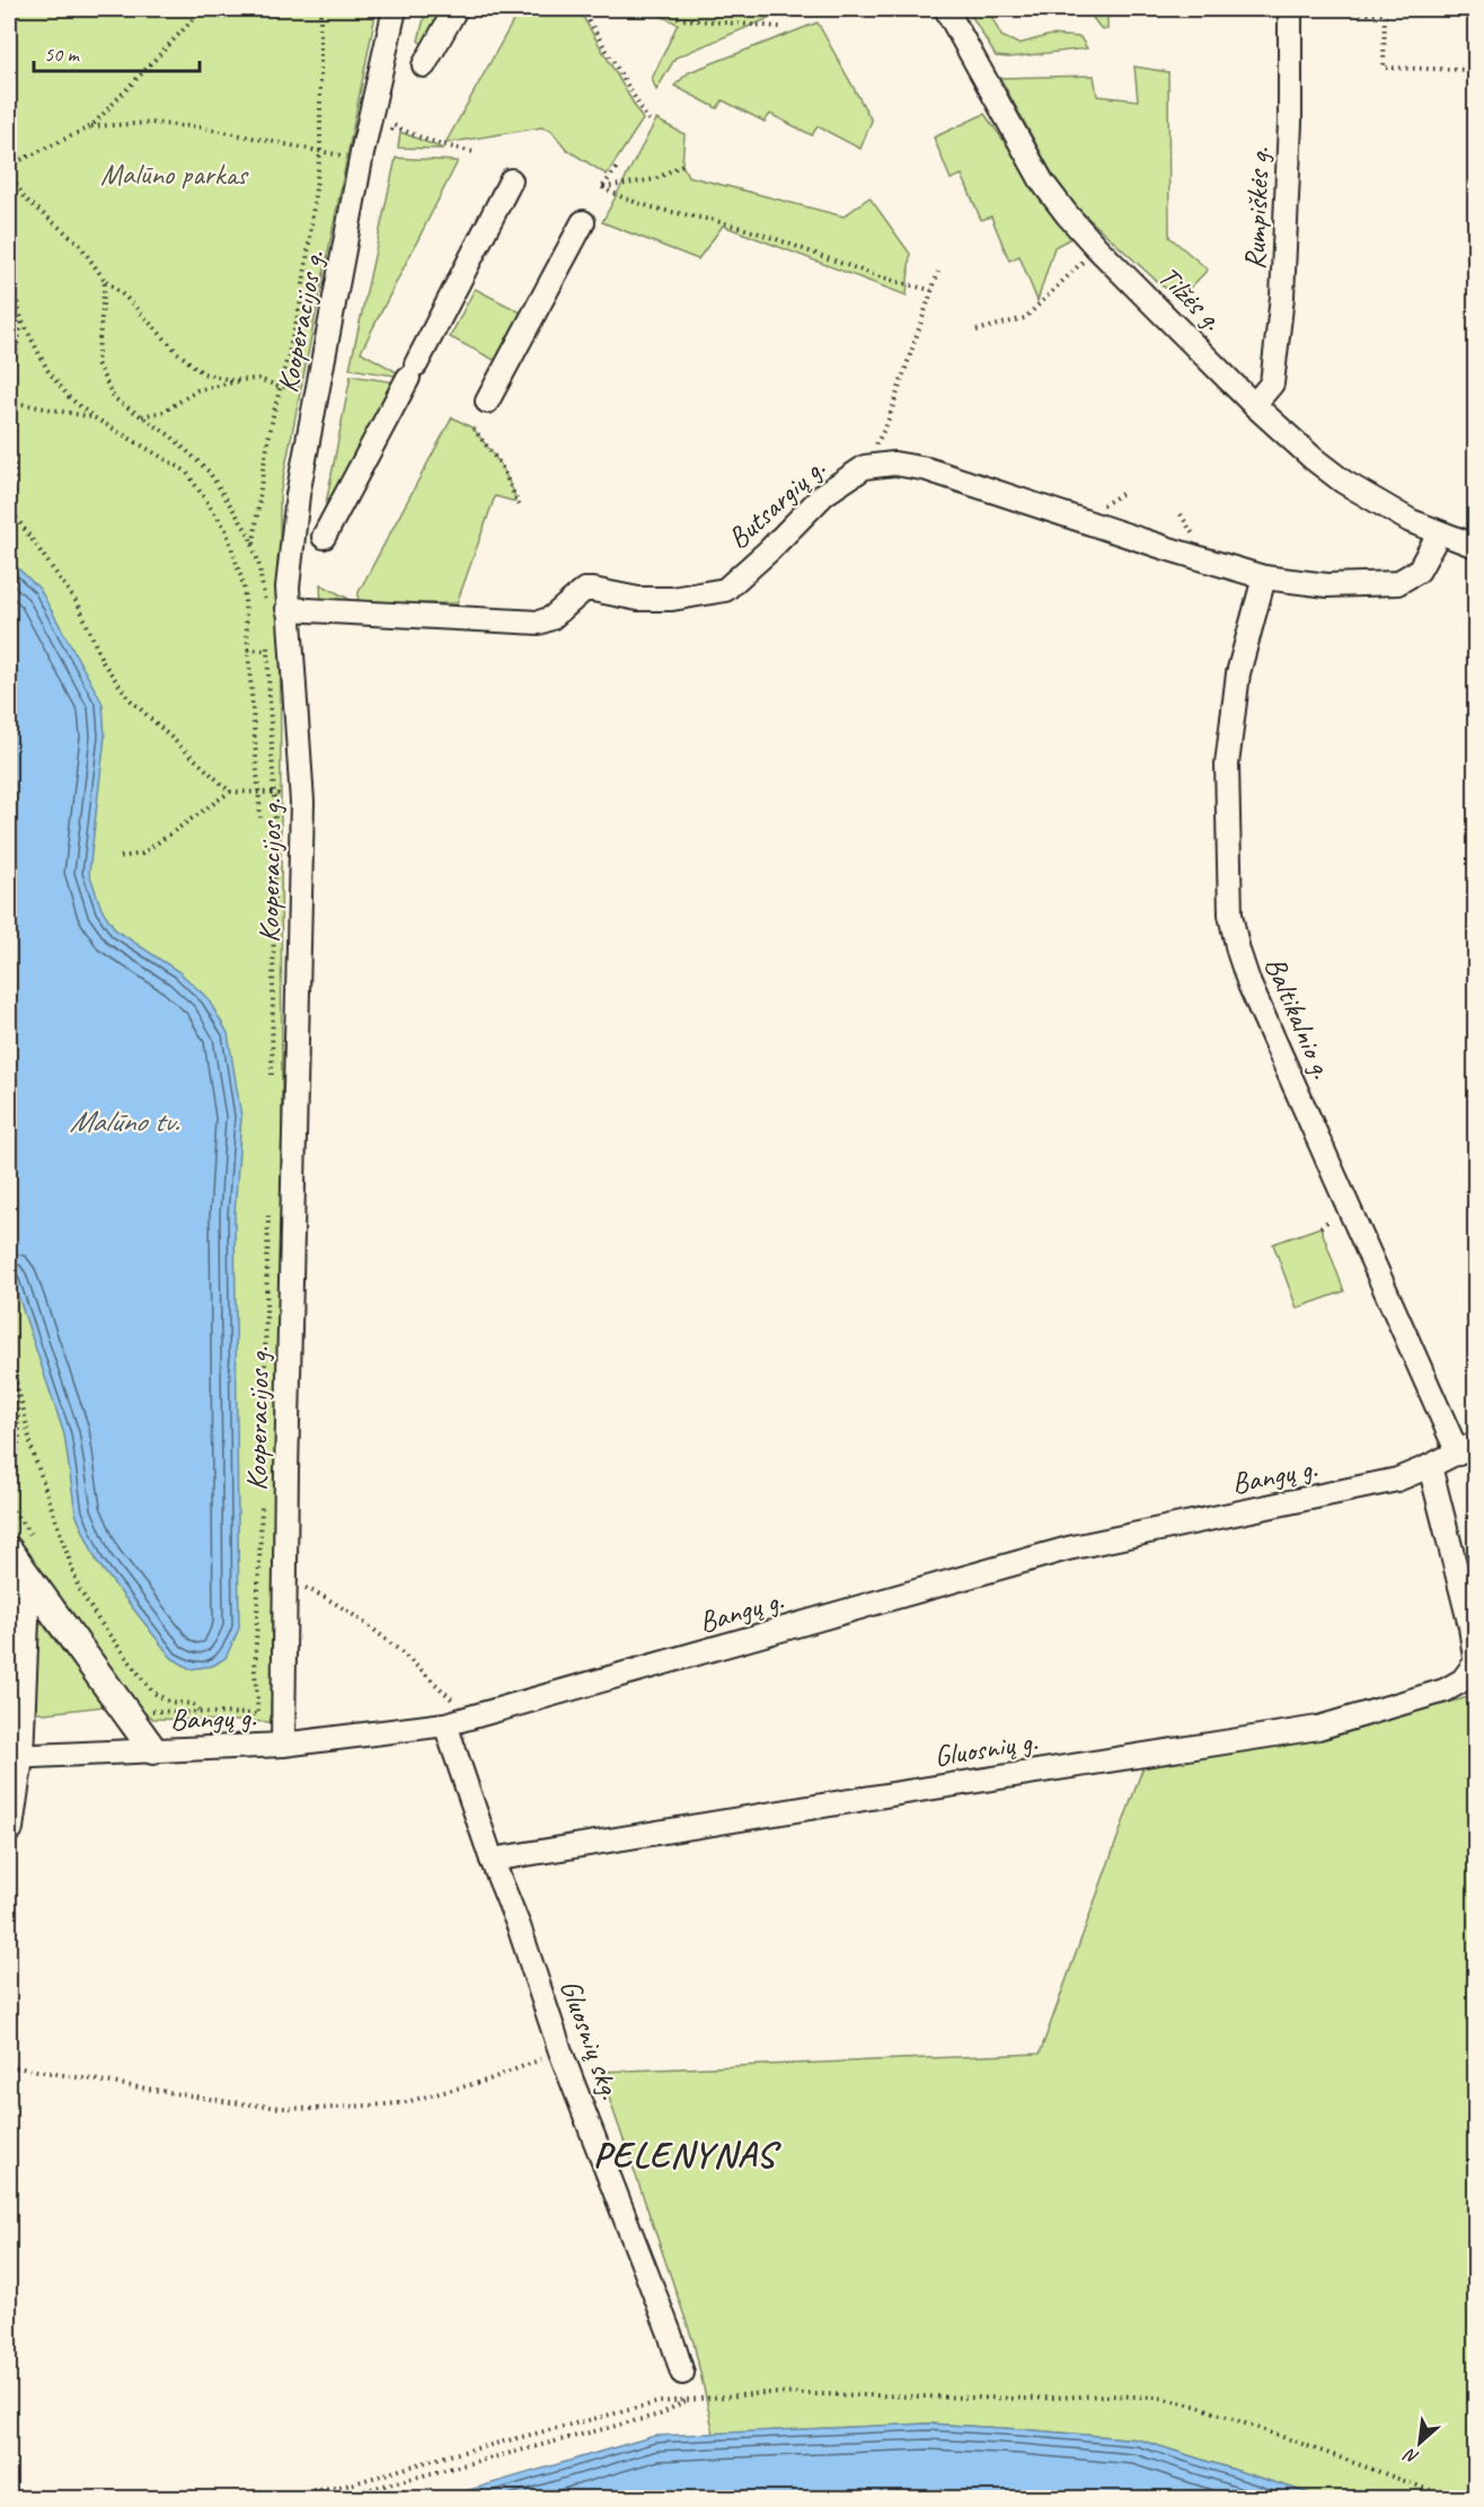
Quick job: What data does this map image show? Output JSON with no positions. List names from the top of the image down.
{
  "streets": {
    "street": [
      "Rumpiškės g.",
      "Tilžės g.",
      "Kooperacijos g.",
      "Butsargių g.",
      "Baltikalnio g.",
      "Bangų g.",
      "Gluosnių g.",
      "Gluosnių skg."
    ]
  },
  "crossings": [
    ["Rumpiškės g.", "Tilžės g."],
    ["Tilžės g.", "Butsargių g."],
    ["Kooperacijos g.", "Butsargių g."],
    ["Kooperacijos g.", "Bangų g."],
    ["Butsargių g.", "Baltikalnio g."],
    ["Baltikalnio g.", "Bangų g."],
    ["Bangų g.", "Gluosnių skg."],
    ["Gluosnių g.", "Gluosnių skg."]
  ],
  "districts": ["PELENYNAS"],
  "water": ["Malūno tv."],
  "parks": ["Malūno parkas"],
  "scale_bar": "50 m",
  "north": "bottom left"
}
